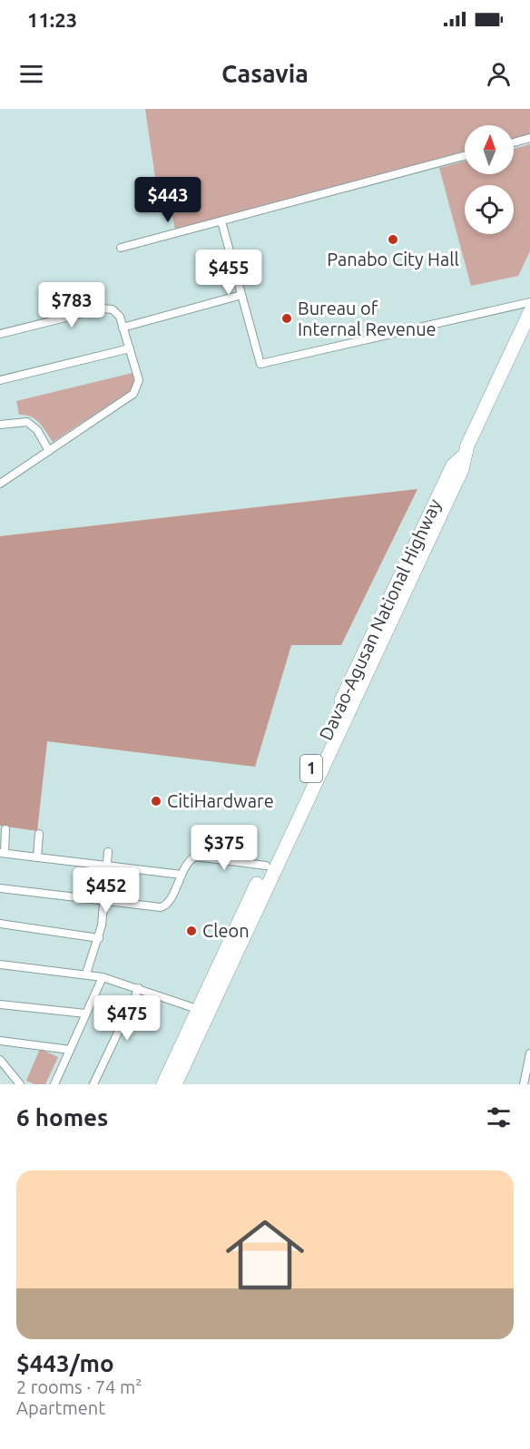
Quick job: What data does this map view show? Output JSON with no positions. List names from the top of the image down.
{
  "streets": {
    "highway": ["Davao-Agusan National Highway", "1"]
  },
  "places": [
    "Panabo City Hall",
    "Bureau of Internal Revenue",
    "CitiHardware",
    "Cleon"
  ],
  "north": "top",
  "page": {
    "status": "11:23",
    "header": "Casavia",
    "price": [
      "$443",
      "$455",
      "$783",
      "$375",
      "$452",
      "$475"
    ],
    "heading": "6 homes",
    "list": [
      {
        "name": "$443/mo",
        "note": "2 rooms · 74 m² · Apartment"
      }
    ]
  }
}
